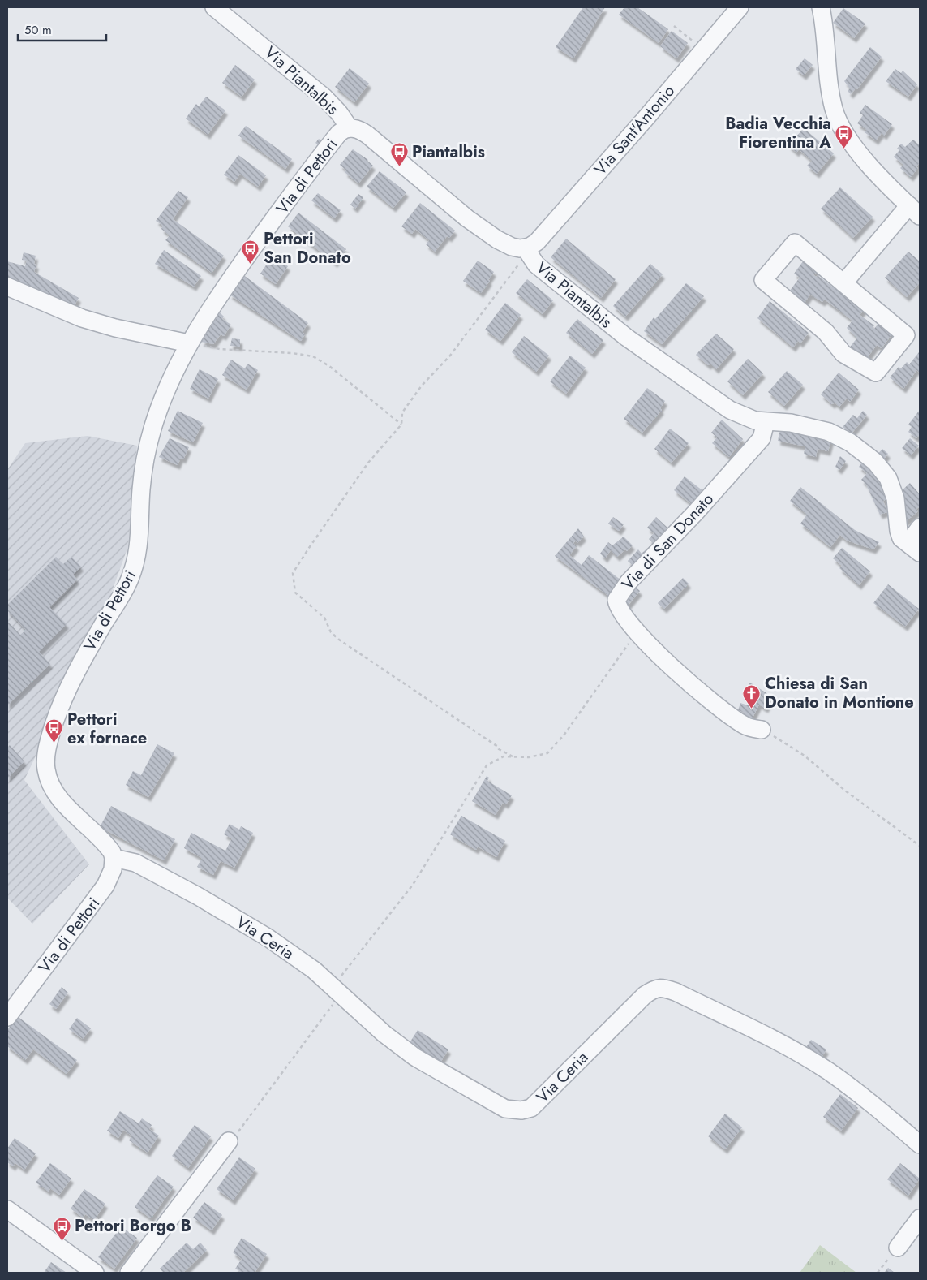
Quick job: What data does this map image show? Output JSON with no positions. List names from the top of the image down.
{
  "streets": {
    "street": [
      "Via Piantalbis",
      "Via Sant'Antonio",
      "Via di Pettori",
      "Via di San Donato",
      "Via Ceria"
    ]
  },
  "crossings": [
    ["Via Piantalbis", "Via Sant'Antonio"],
    ["Via Piantalbis", "Via di Pettori"],
    ["Via Piantalbis", "Via di San Donato"],
    ["Via di Pettori", "Via Ceria"]
  ],
  "places": {
    "bus stop": [
      "Badia Vecchia Fiorentina A",
      "Piantalbis",
      "Pettori San Donato",
      "Pettori ex fornace",
      "Pettori Borgo B"
    ],
    "church": ["Chiesa di San Donato in Montione"]
  },
  "scale_bar": "50 m"
}
